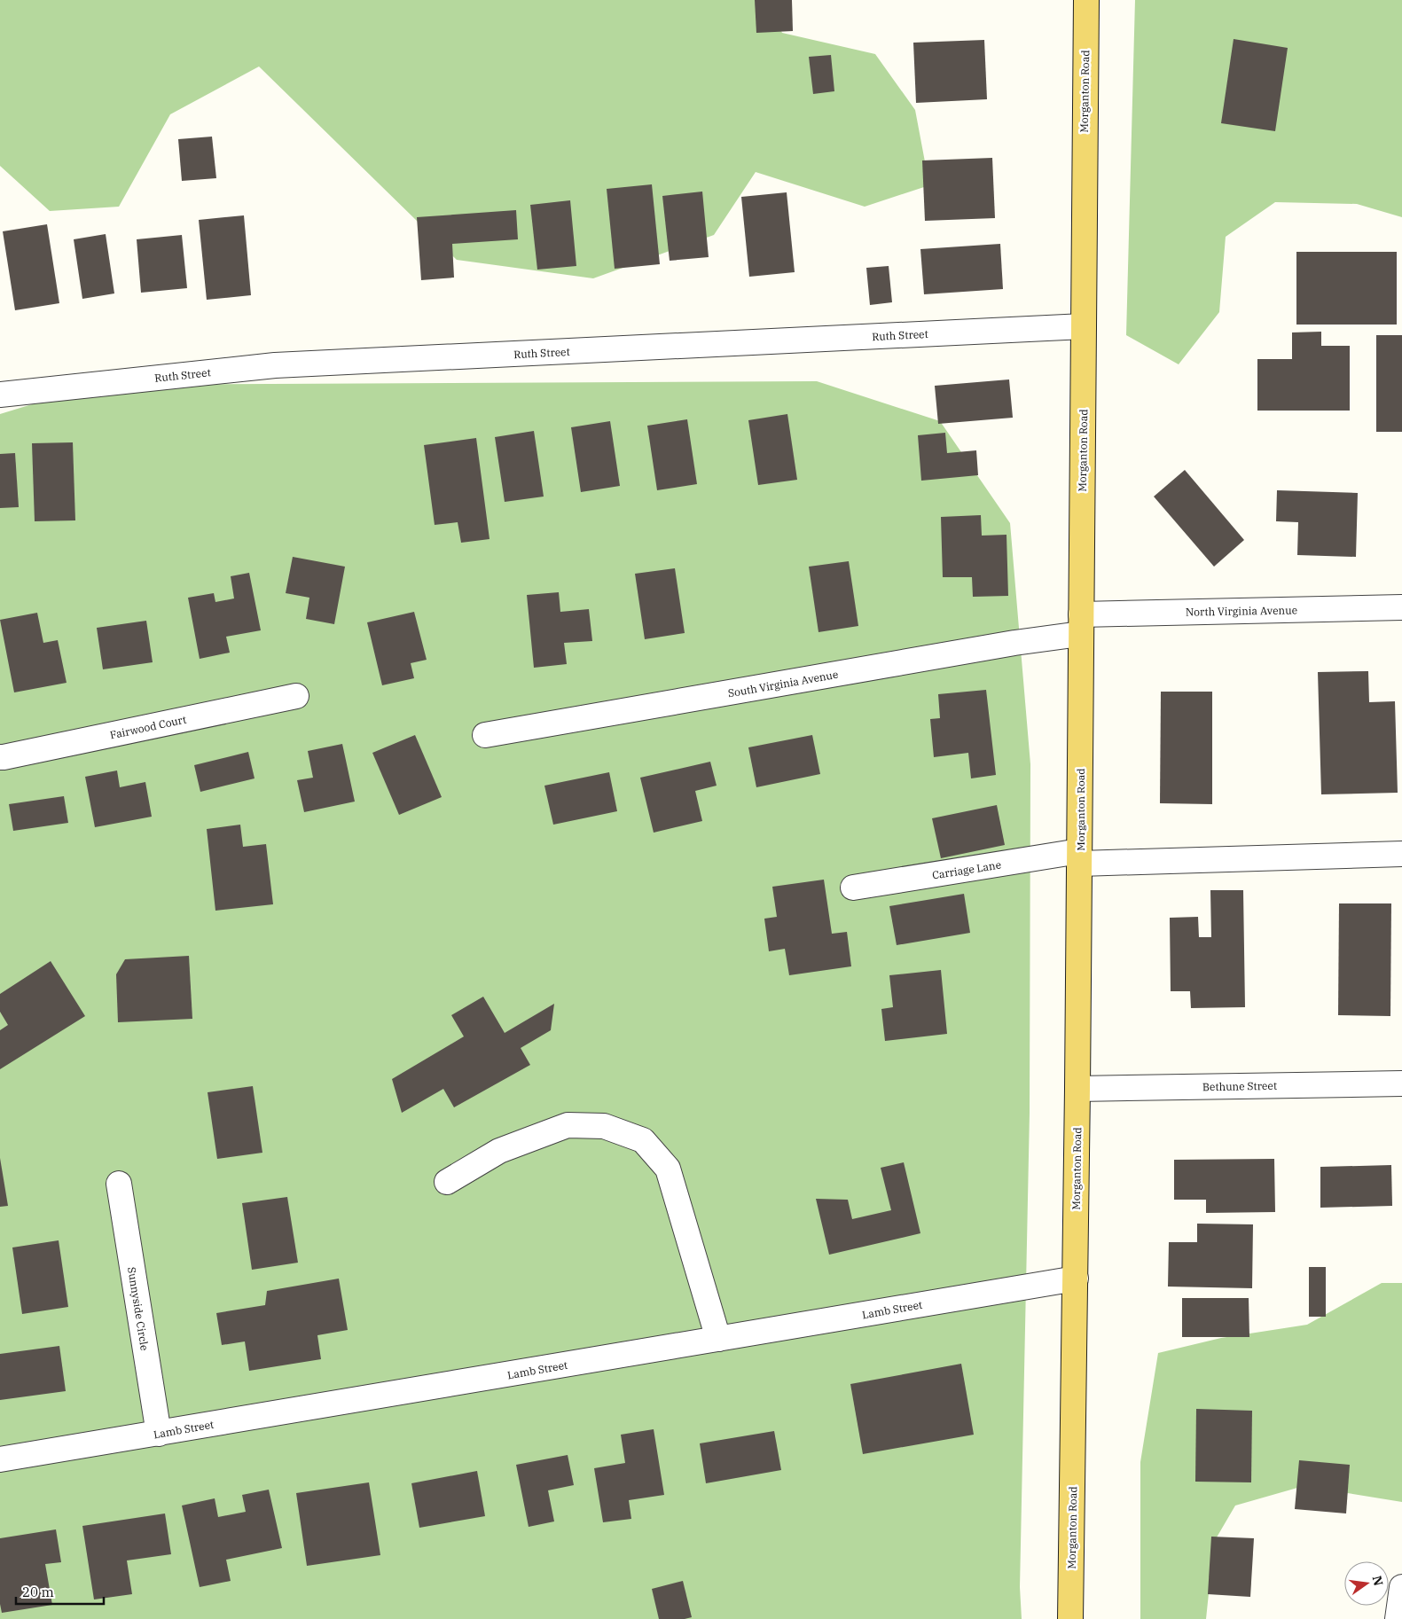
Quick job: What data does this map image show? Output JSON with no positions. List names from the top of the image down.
{
  "streets": {
    "main road": ["Morganton Road"],
    "street": [
      "Ruth Street",
      "North Virginia Avenue",
      "South Virginia Avenue",
      "Fairwood Court",
      "Carriage Lane",
      "Bethune Street",
      "Sunnyside Circle",
      "Lamb Street"
    ]
  },
  "crossings": [
    ["Morganton Road", "Ruth Street"],
    ["Morganton Road", "North Virginia Avenue"],
    ["Morganton Road", "South Virginia Avenue"],
    ["Morganton Road", "Carriage Lane"],
    ["Morganton Road", "Bethune Street"],
    ["Morganton Road", "Lamb Street"],
    ["North Virginia Avenue", "South Virginia Avenue"],
    ["Sunnyside Circle", "Lamb Street"]
  ],
  "scale_bar": "20 m",
  "north": "right"
}
